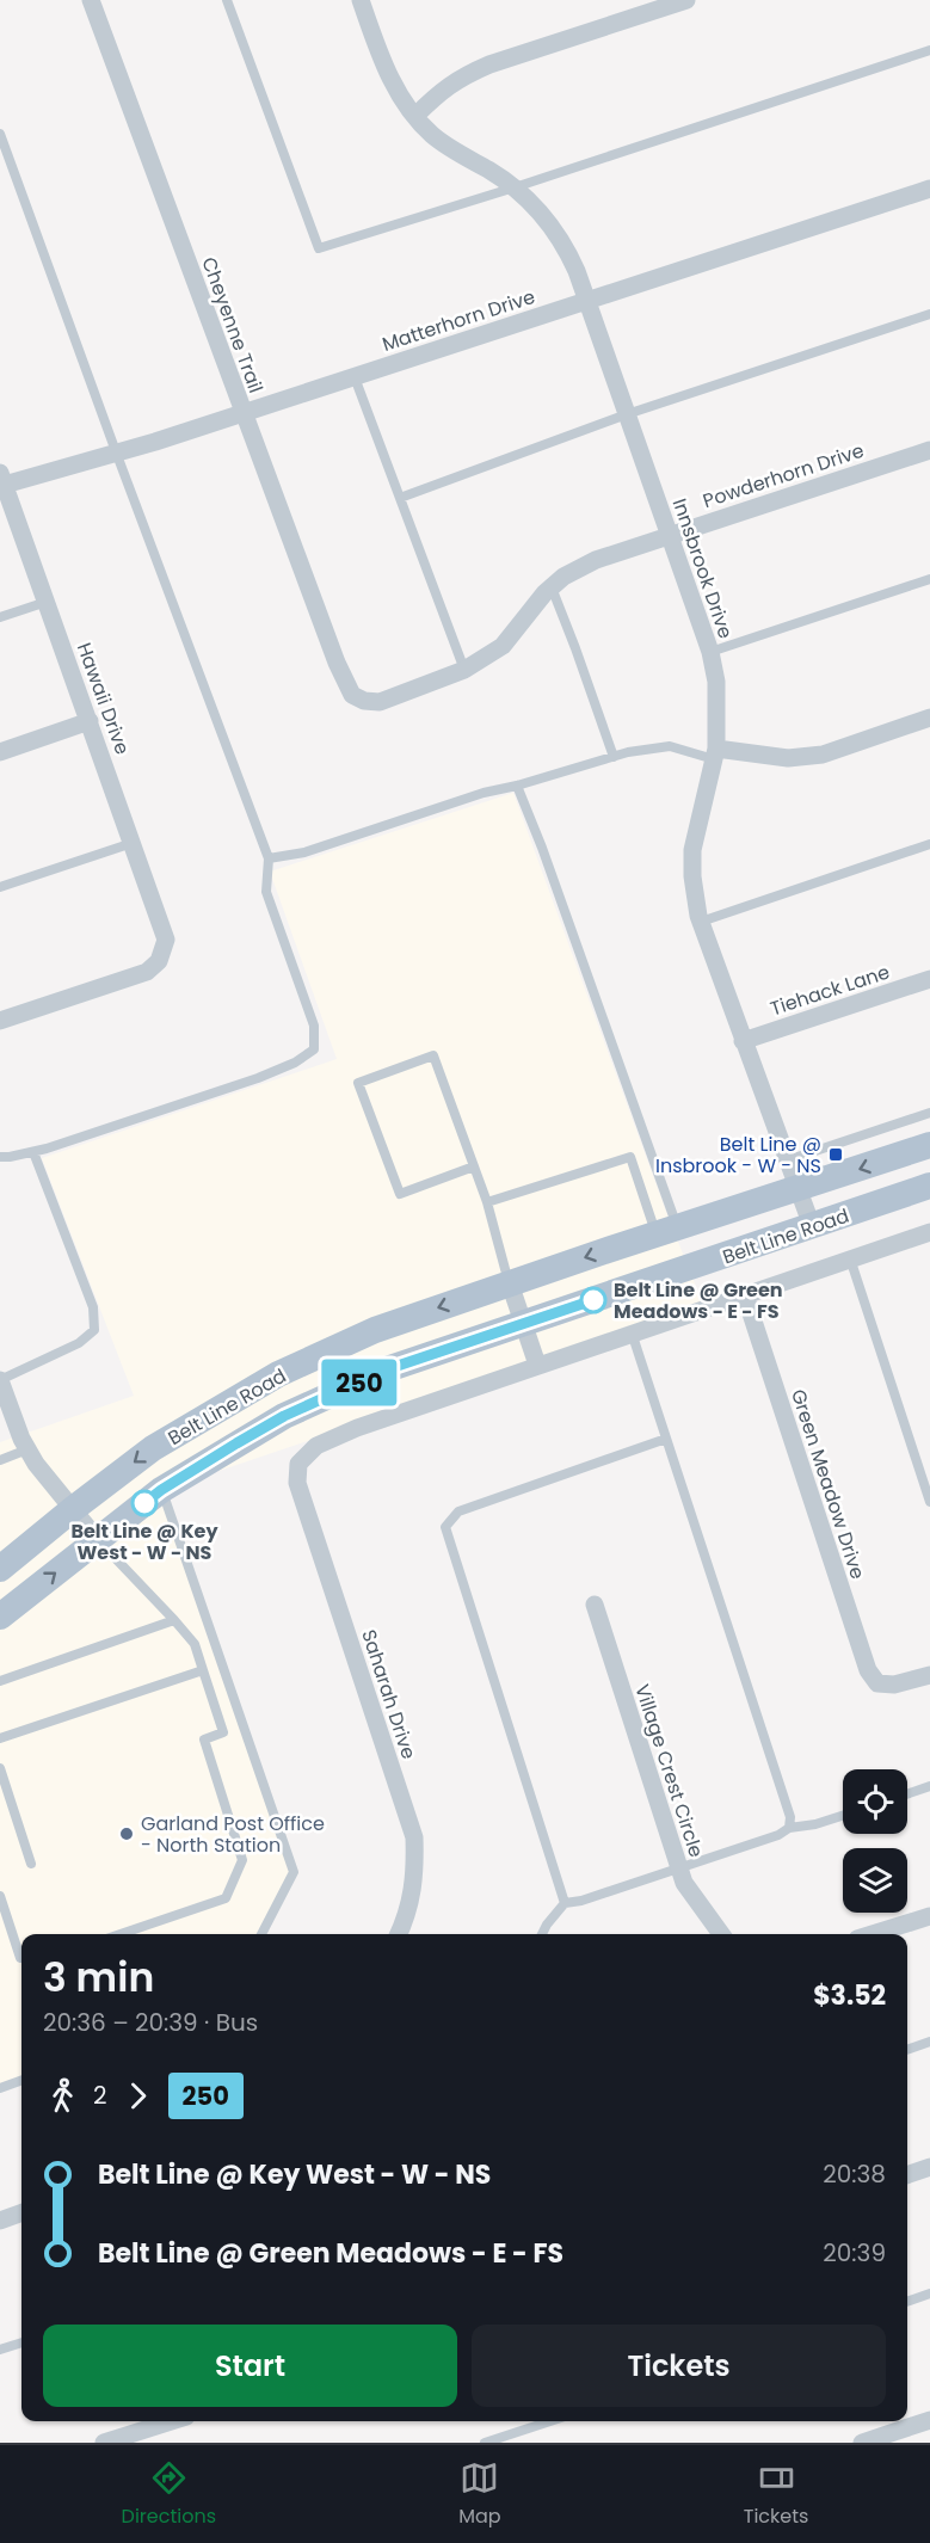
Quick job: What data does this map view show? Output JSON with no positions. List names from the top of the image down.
{
  "streets": {
    "main road": ["Belt Line Road"],
    "street": [
      "Matterhorn Drive",
      "Cheyenne Trail",
      "Powderhorn Drive",
      "Innsbrook Drive",
      "Hawaii Drive",
      "Tiehack Lane",
      "Green Meadow Drive",
      "Saharah Drive",
      "Village Crest Circle"
    ]
  },
  "crossings": [
    ["Matterhorn Drive", "Cheyenne Trail"],
    ["Matterhorn Drive", "Innsbrook Drive"],
    ["Matterhorn Drive", "Hawaii Drive"],
    ["Cheyenne Trail", "Powderhorn Drive"],
    ["Powderhorn Drive", "Innsbrook Drive"],
    ["Innsbrook Drive", "Tiehack Lane"],
    ["Innsbrook Drive", "Belt Line Road"]
  ],
  "places": {
    "transit": ["Belt Line @ Insbrook - W - NS"],
    "other": ["Belt Line @ Green Meadows - E - FS", "Belt Line @ Key West - W - NS", "Garland Post Office - North Station"]
  },
  "lines": ["bus line 250"],
  "page": {
    "on_map": "250",
    "heading": ["3 min", "20:36 – 20:39 · Bus", "$3.52"],
    "legs": ["2", "250"],
    "list": [
      {
        "name": "Belt Line @ Key West - W - NS",
        "value": "20:38"
      },
      {
        "name": "Belt Line @ Green Meadows - E - FS",
        "value": "20:39"
      }
    ],
    "buttons": ["Start", "Tickets"],
    "tabs": ["Directions", "Map", "Tickets"]
  }
}
